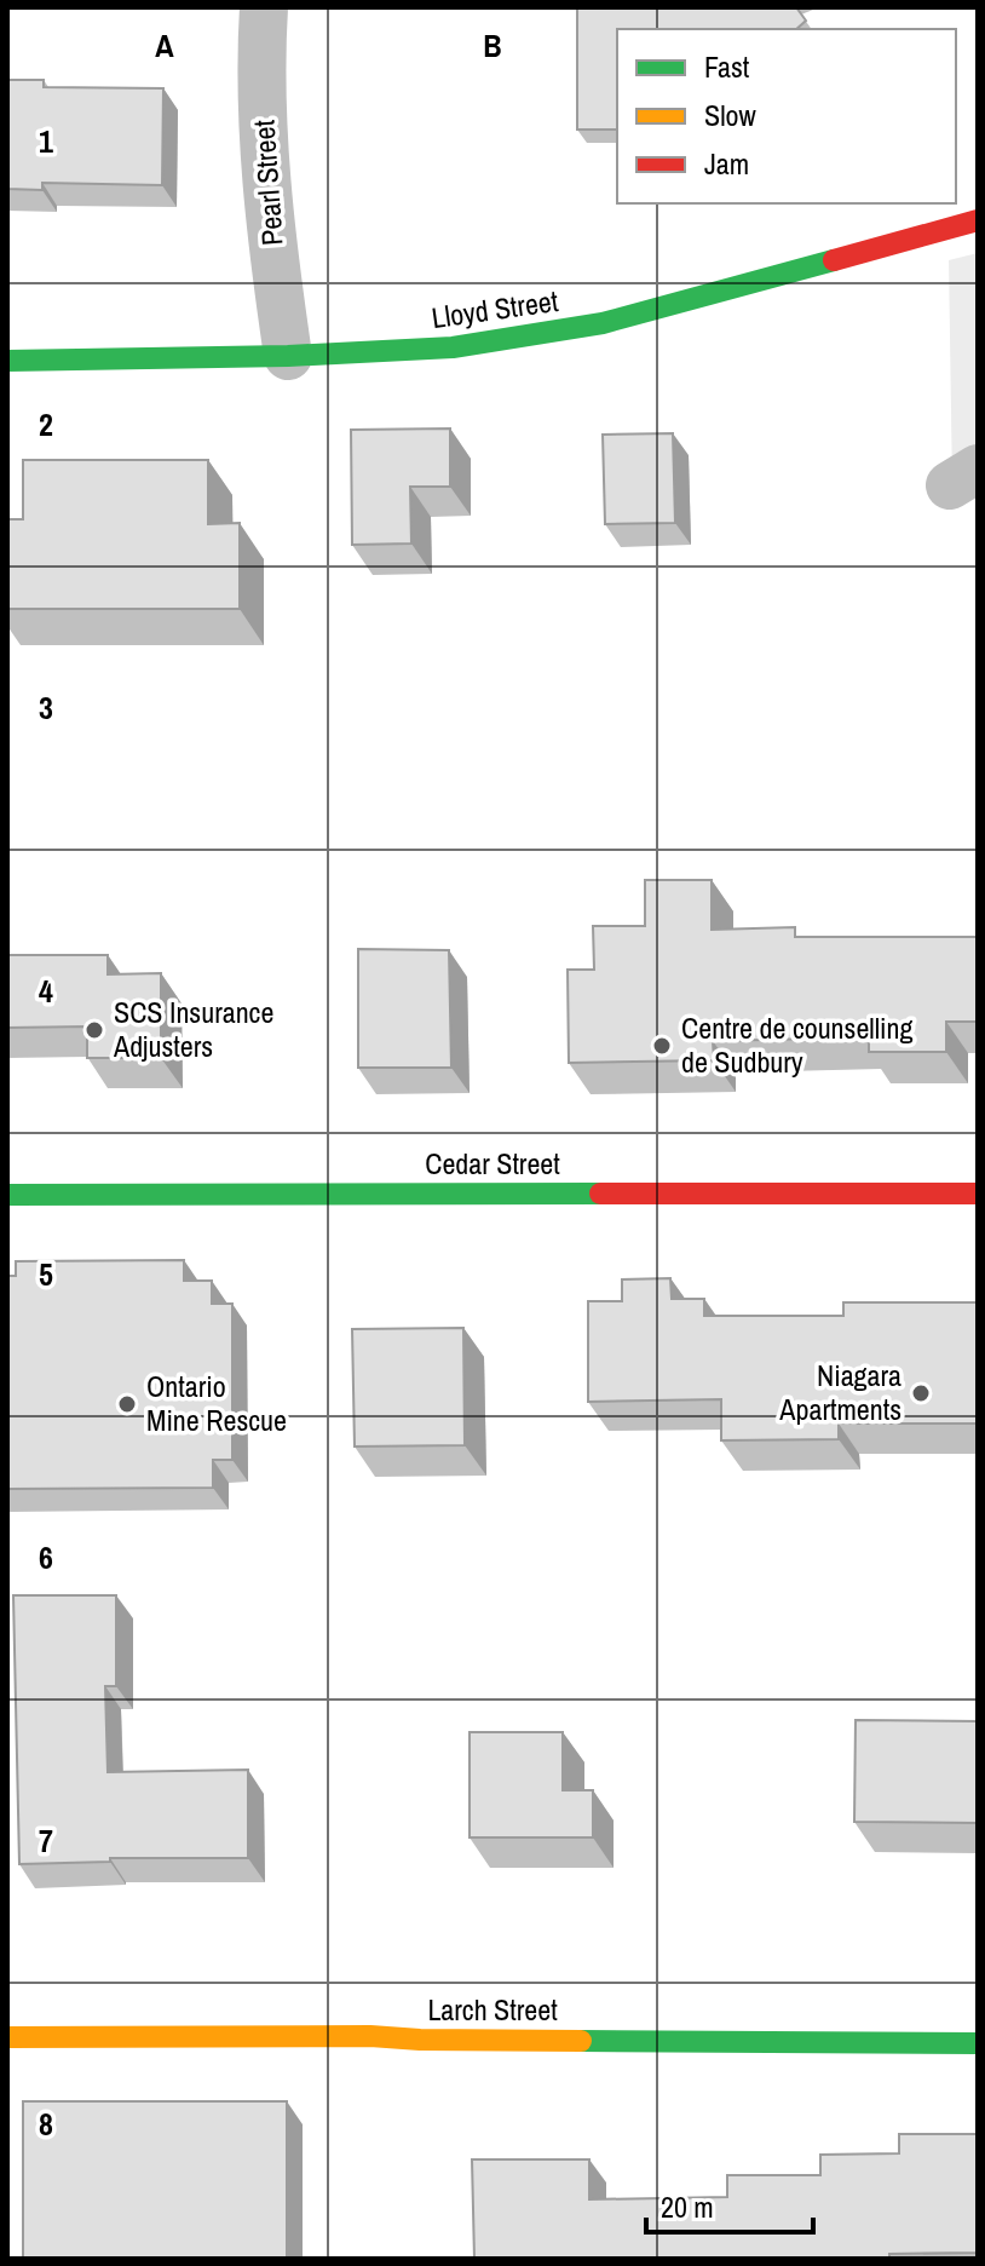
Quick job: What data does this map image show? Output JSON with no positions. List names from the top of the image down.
{
  "streets": {
    "street": [
      "Pearl Street",
      "Lloyd Street",
      "Cedar Street",
      "Larch Street"
    ]
  },
  "crossings": [
    ["Pearl Street", "Lloyd Street"]
  ],
  "places": [
    "SCS Insurance Adjusters",
    "Centre de counselling de Sudbury",
    "Niagara Apartments",
    "Ontario Mine Rescue"
  ],
  "legend": ["Fast", "Slow", "Jam"],
  "scale_bar": "20 m",
  "grid": {
    "columns": ["A", "B"],
    "rows": [
      "1",
      "2",
      "3",
      "4",
      "5",
      "6",
      "7",
      "8"
    ]
  }
}
